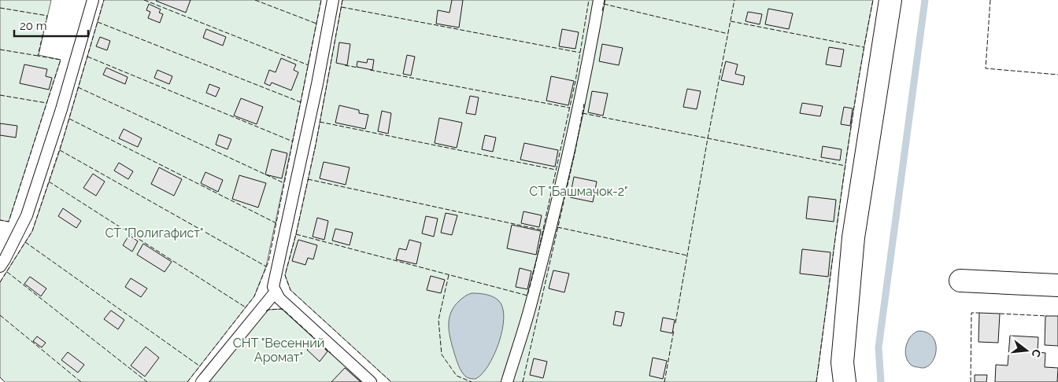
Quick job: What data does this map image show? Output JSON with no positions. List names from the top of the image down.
{
  "parks": ["СТ \"Башмачок-2\"", "СТ \"Полигафист\"", "СНТ \"Весенний Аромат\""],
  "scale_bar": "20 m",
  "north": "right"
}
